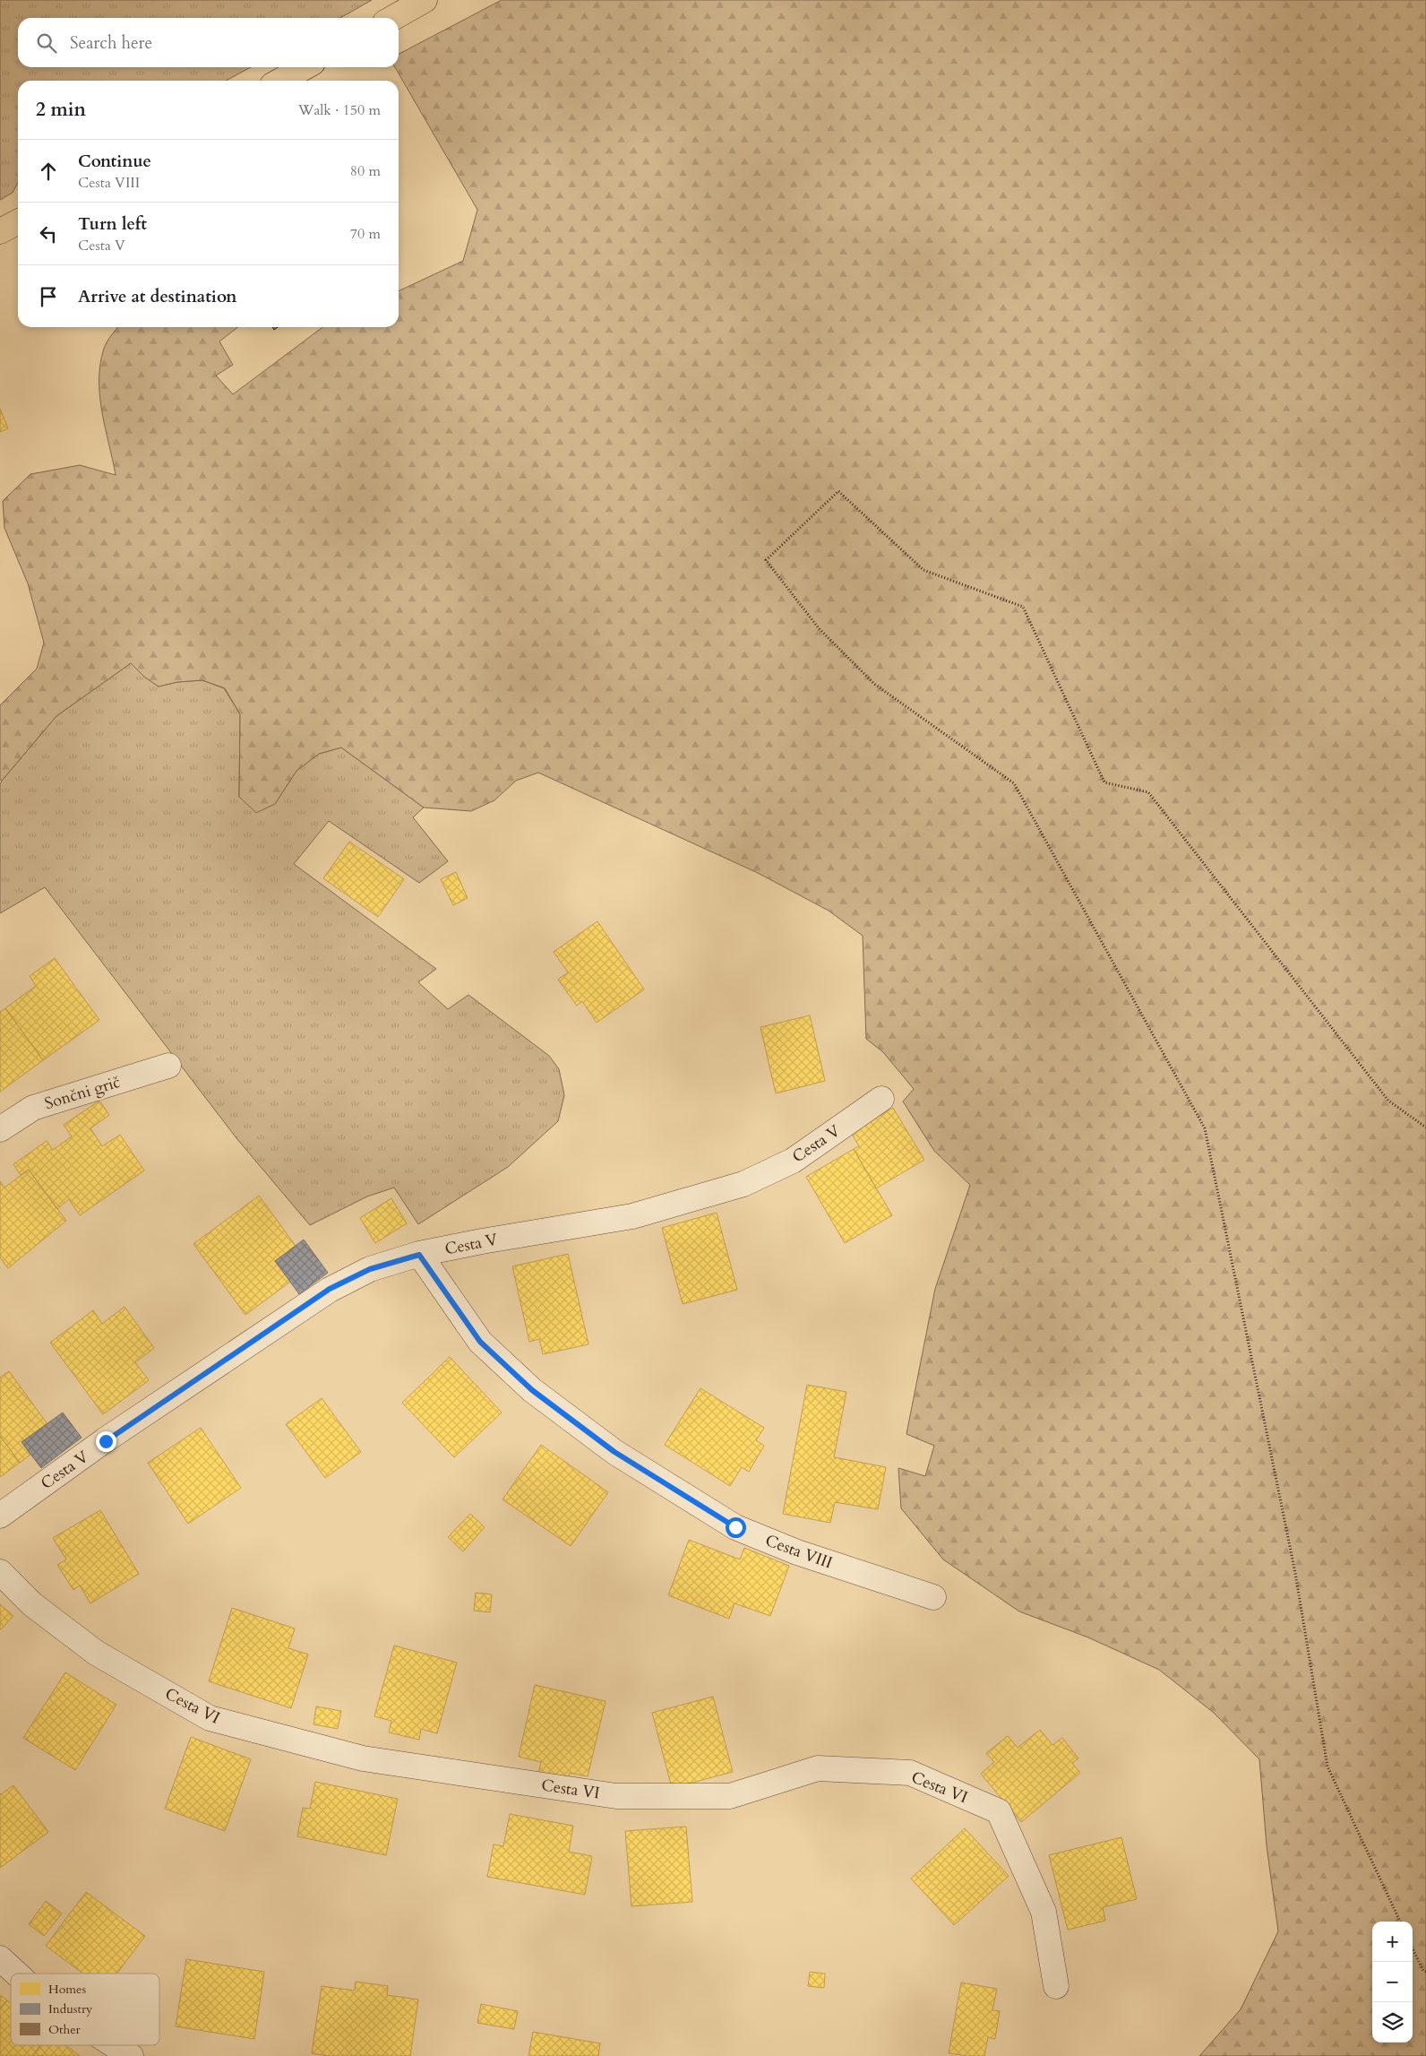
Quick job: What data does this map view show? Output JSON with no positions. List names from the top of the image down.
{
  "streets": {
    "street": [
      "Sončni grič",
      "Cesta V",
      "Cesta VIII",
      "Cesta VI"
    ]
  },
  "crossings": [
    ["Cesta V", "Cesta VIII"]
  ],
  "legend": ["Homes", "Industry", "Other"],
  "page": {
    "search": "Search here",
    "heading": ["2 min", "Walk · 150 m"],
    "list": [
      ["Continue", "Cesta VIII", "80 m"],
      ["Turn left", "Cesta V", "70 m"],
      "Arrive at destination"
    ],
    "map_buttons": ["+", "−"]
  }
}
